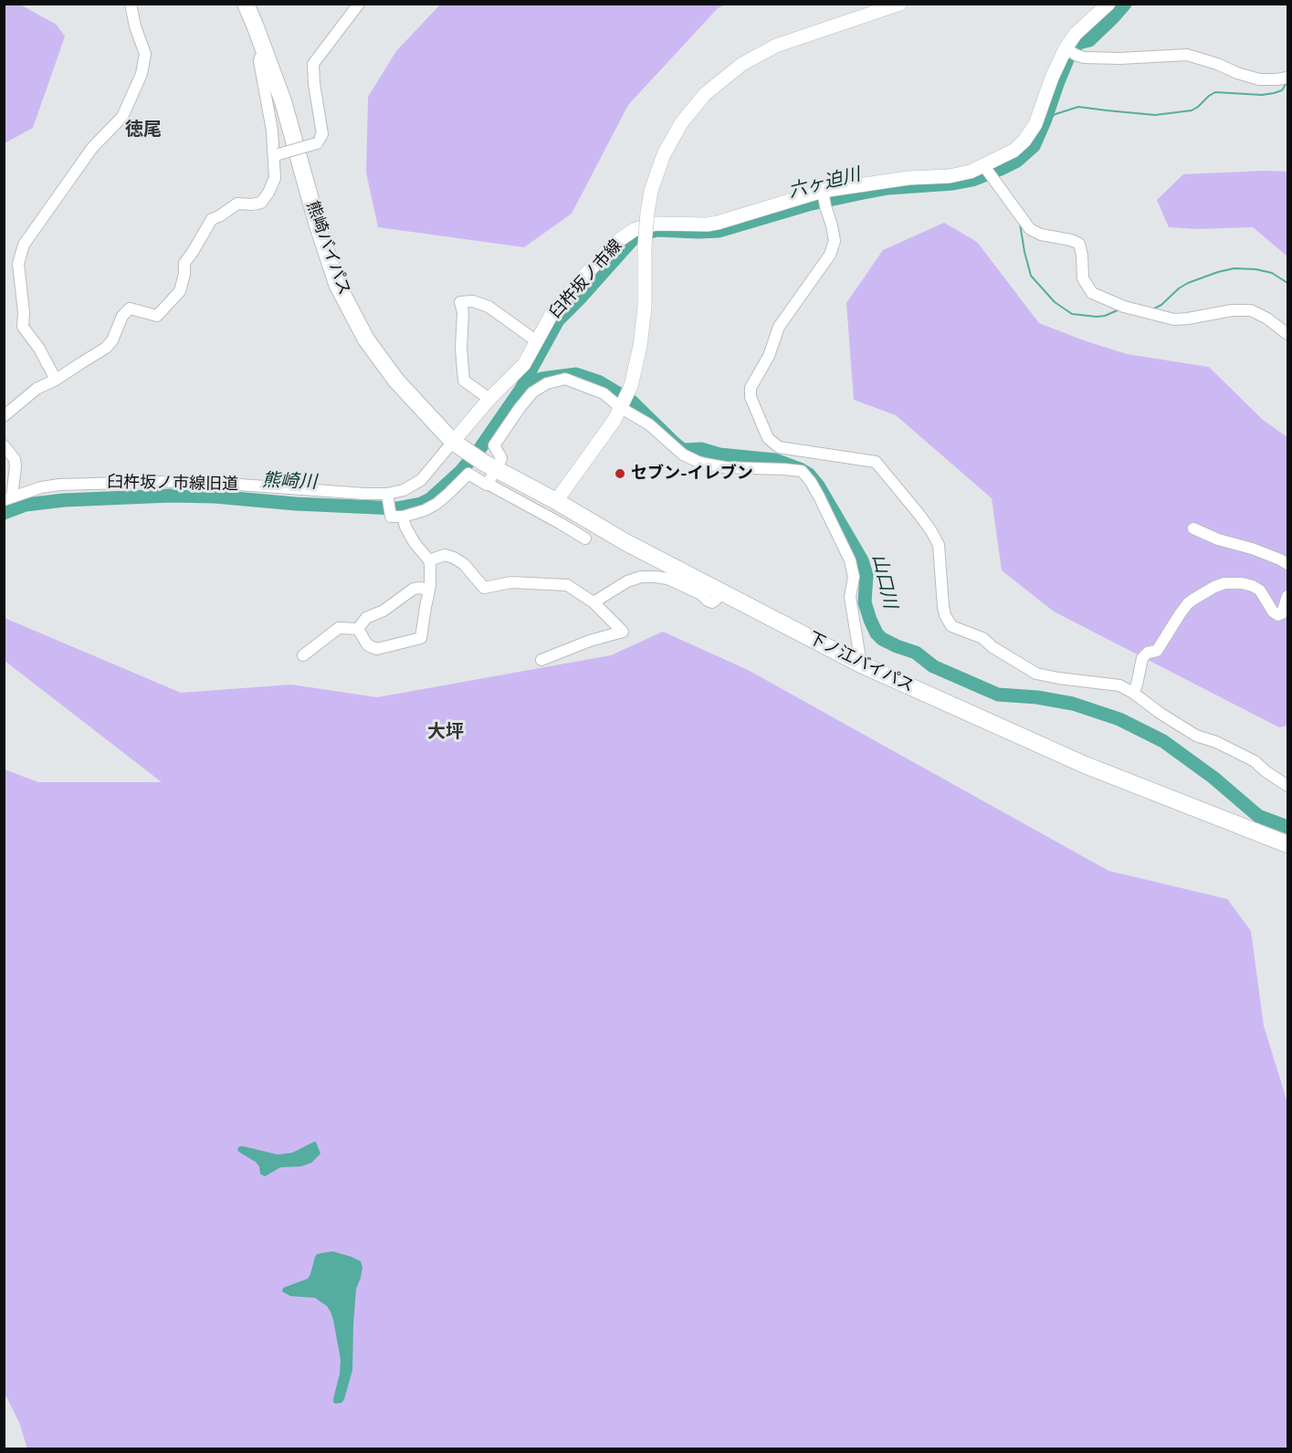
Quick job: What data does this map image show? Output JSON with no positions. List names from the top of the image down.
{
  "streets": {
    "highway": ["熊崎バイパス", "下ノ江バイパス"],
    "main road": ["臼杵坂ノ市線"],
    "street": ["臼杵坂ノ市線旧道"]
  },
  "crossings": [
    ["熊崎バイパス", "臼杵坂ノ市線"],
    ["熊崎バイパス", "臼杵坂ノ市線旧道"],
    ["熊崎バイパス", "下ノ江バイパス"],
    ["臼杵坂ノ市線", "臼杵坂ノ市線旧道"],
    ["臼杵坂ノ市線", "下ノ江バイパス"],
    ["臼杵坂ノ市線旧道", "下ノ江バイパス"]
  ],
  "districts": ["徳尾", "大坪"],
  "water": ["六ヶ迫川", "熊崎川", "山口川"],
  "places": ["セブン-イレブン"]
}
